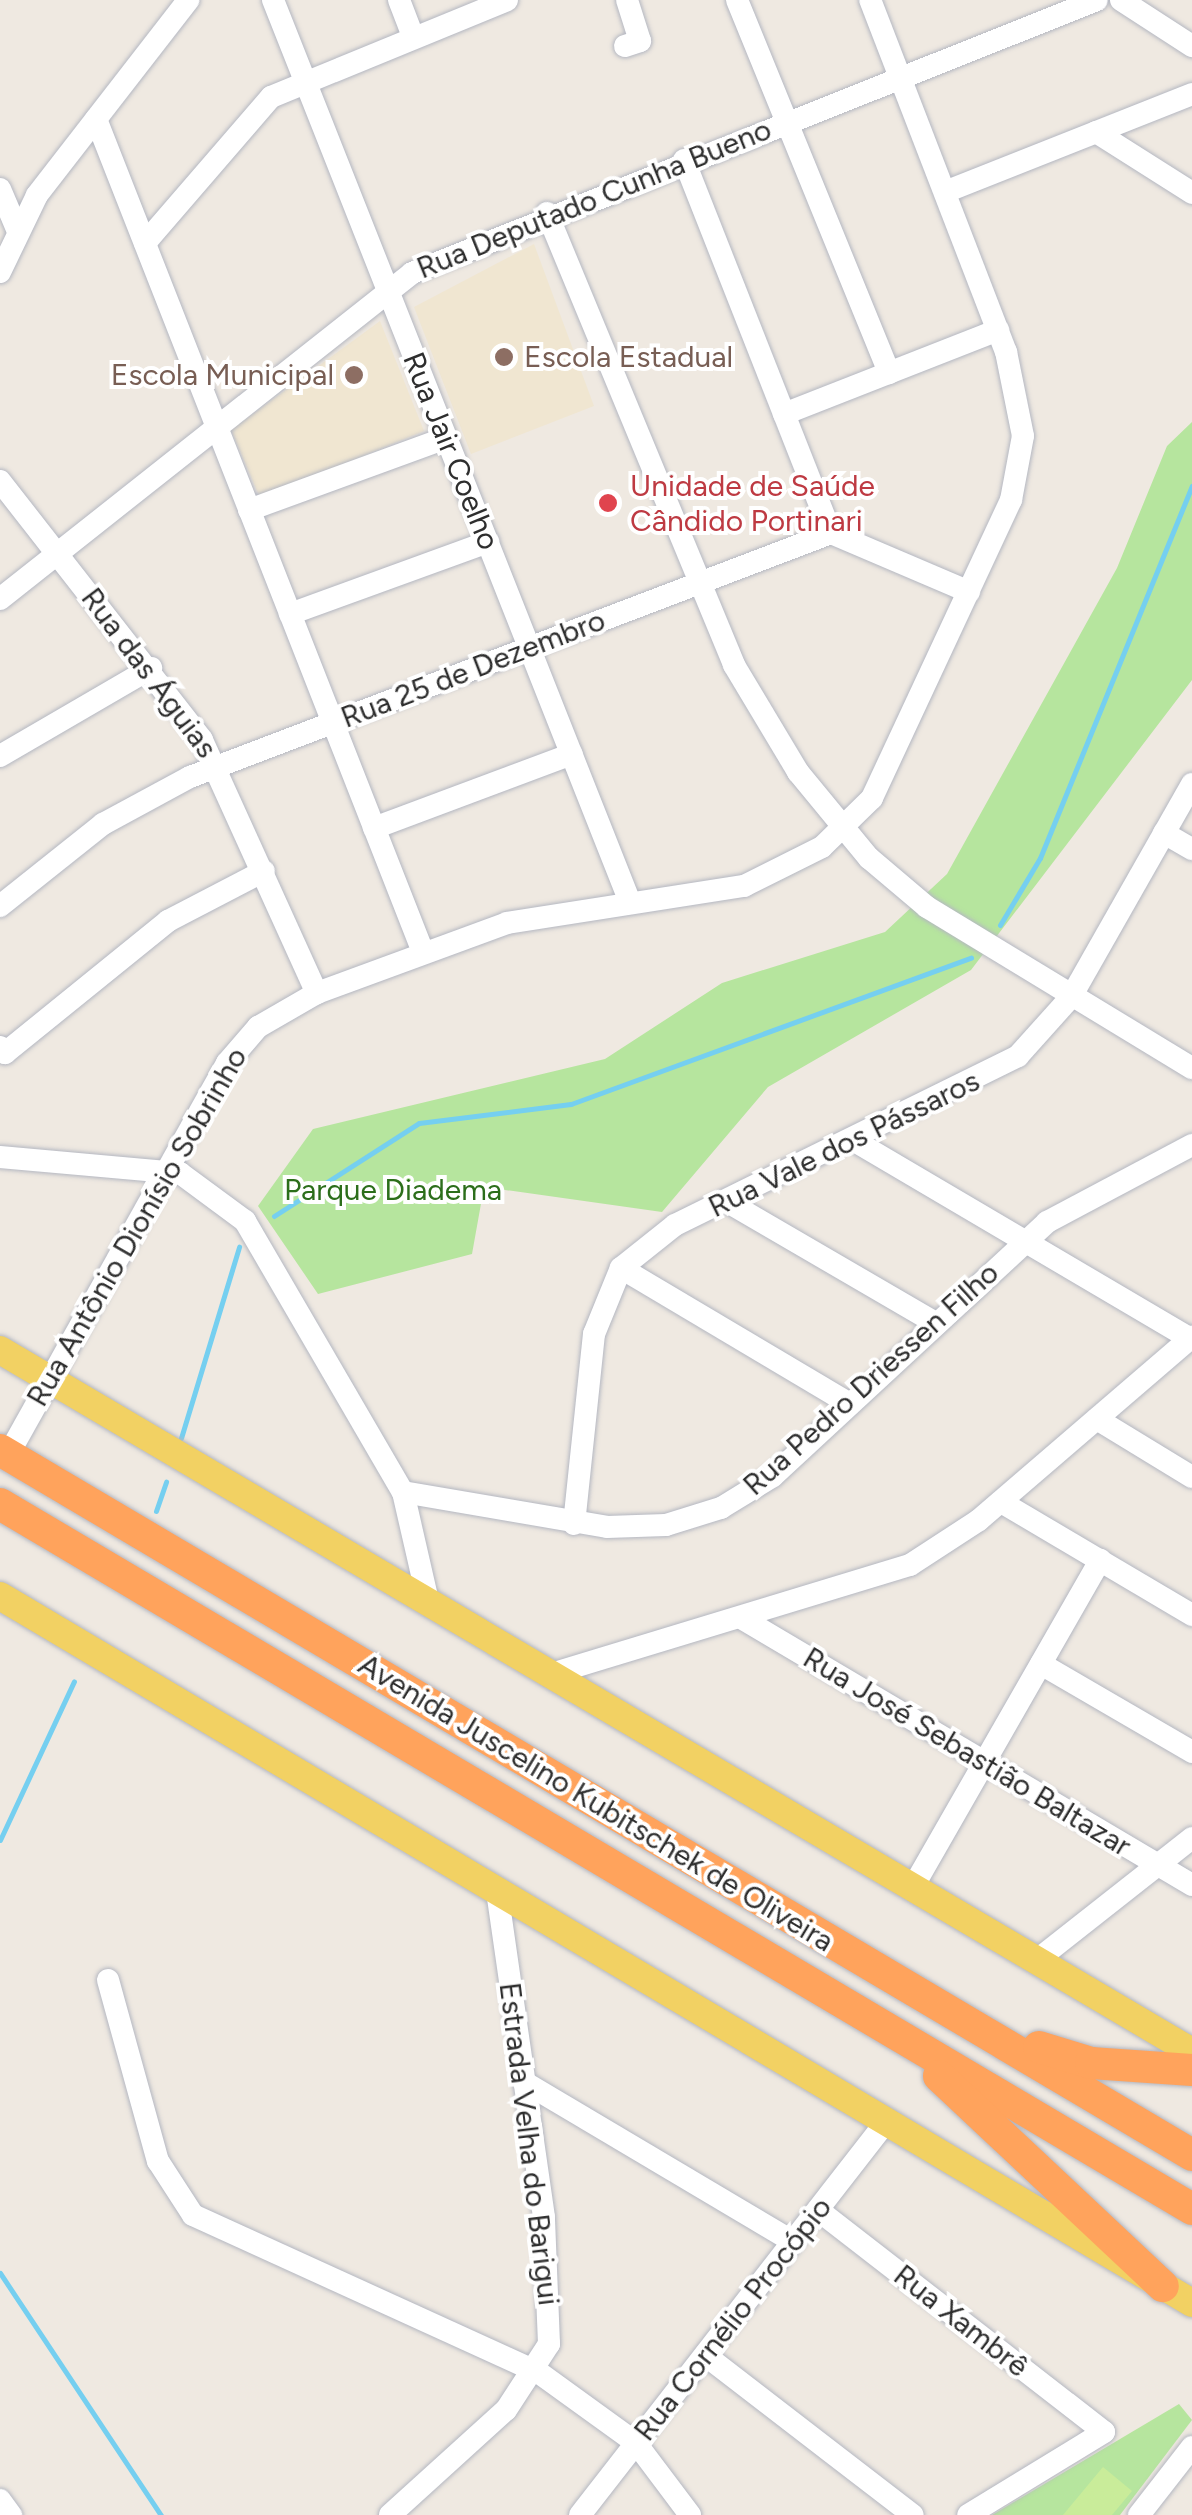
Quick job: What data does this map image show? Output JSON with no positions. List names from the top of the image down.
{
  "streets": {
    "highway": ["Avenida Juscelino Kubitschek de Oliveira"],
    "street": [
      "Rua Deputado Cunha Bueno",
      "Rua Jair Coelho",
      "Rua 25 de Dezembro",
      "Rua das Águias",
      "Rua Vale dos Pássaros",
      "Rua Antônio Dionísio Sobrinho",
      "Rua Pedro Driessen Filho",
      "Rua José Sebastião Baltazar",
      "Estrada Velha do Barigui",
      "Rua Cornélio Procópio",
      "Rua Xambrê"
    ]
  },
  "crossings": [
    ["Rua Deputado Cunha Bueno", "Rua Jair Coelho"],
    ["Rua Deputado Cunha Bueno", "Rua das Águias"],
    ["Rua Deputado Cunha Bueno", "Rua Antônio Dionísio Sobrinho"],
    ["Rua Jair Coelho", "Rua 25 de Dezembro"],
    ["Rua Jair Coelho", "Rua Antônio Dionísio Sobrinho"],
    ["Rua 25 de Dezembro", "Rua das Águias"],
    ["Rua das Águias", "Rua Antônio Dionísio Sobrinho"],
    ["Rua Vale dos Pássaros", "Rua Pedro Driessen Filho"],
    ["Rua Antônio Dionísio Sobrinho", "Avenida Juscelino Kubitschek de Oliveira"],
    ["Rua Cornélio Procópio", "Rua Xambrê"]
  ],
  "parks": ["Parque Diadema"],
  "places": ["Escola Estadual", "Escola Municipal", "Unidade de Saúde Cândido Portinari"]
}
